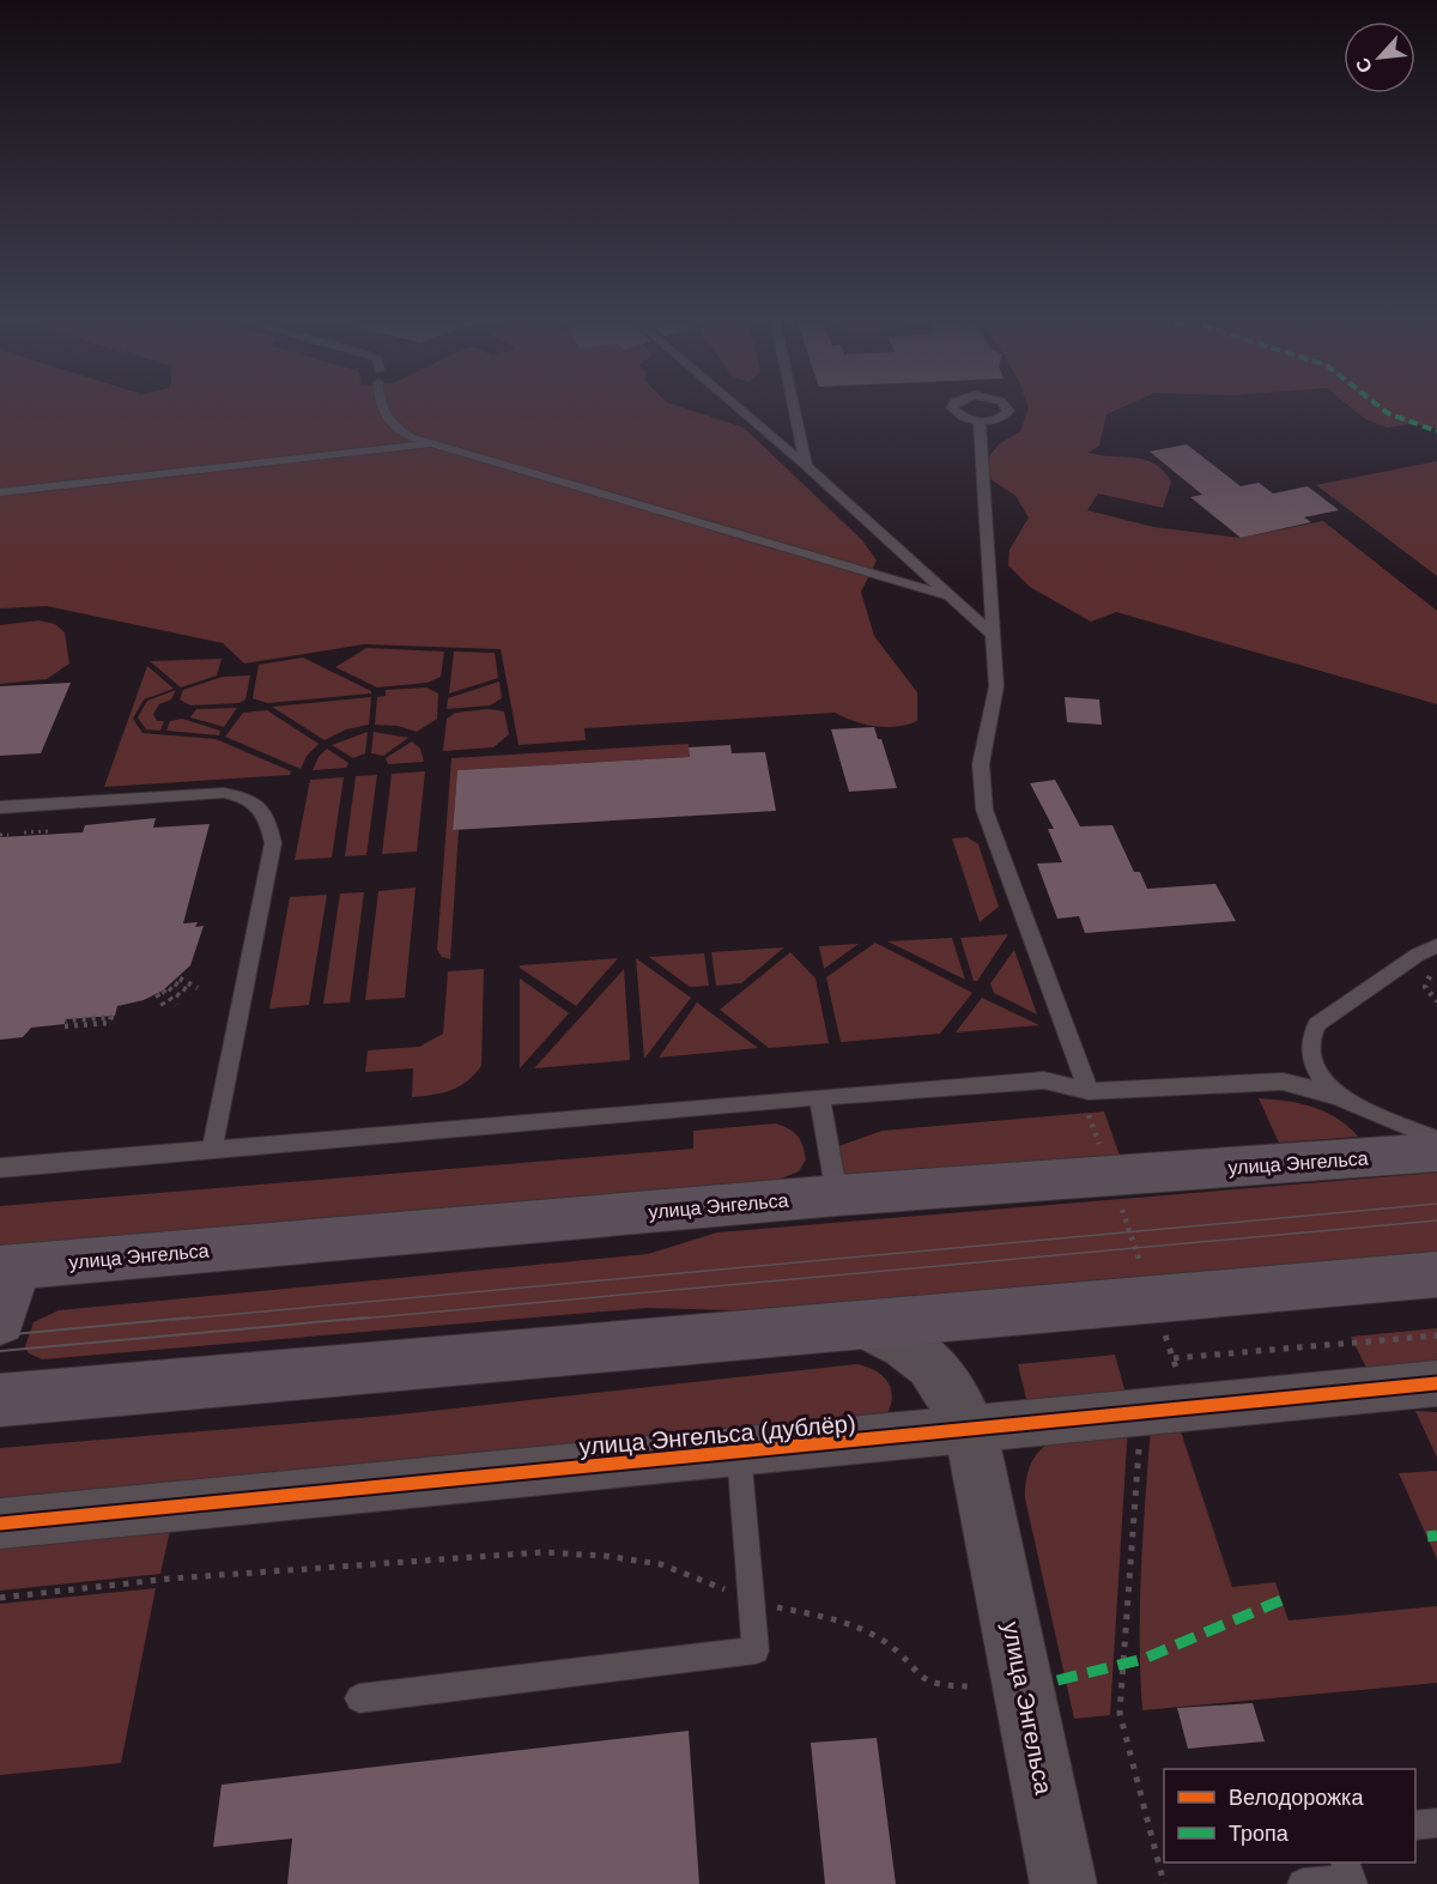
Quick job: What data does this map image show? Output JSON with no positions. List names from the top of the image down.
{
  "streets": {
    "main road": ["улица Энгельса"],
    "street": ["улица Энгельса (дублёр)"]
  },
  "crossings": [
    ["улица Энгельса", "улица Энгельса (дублёр)"]
  ],
  "legend": ["Велодорожка", "Тропа"],
  "north": "bottom left"
}
